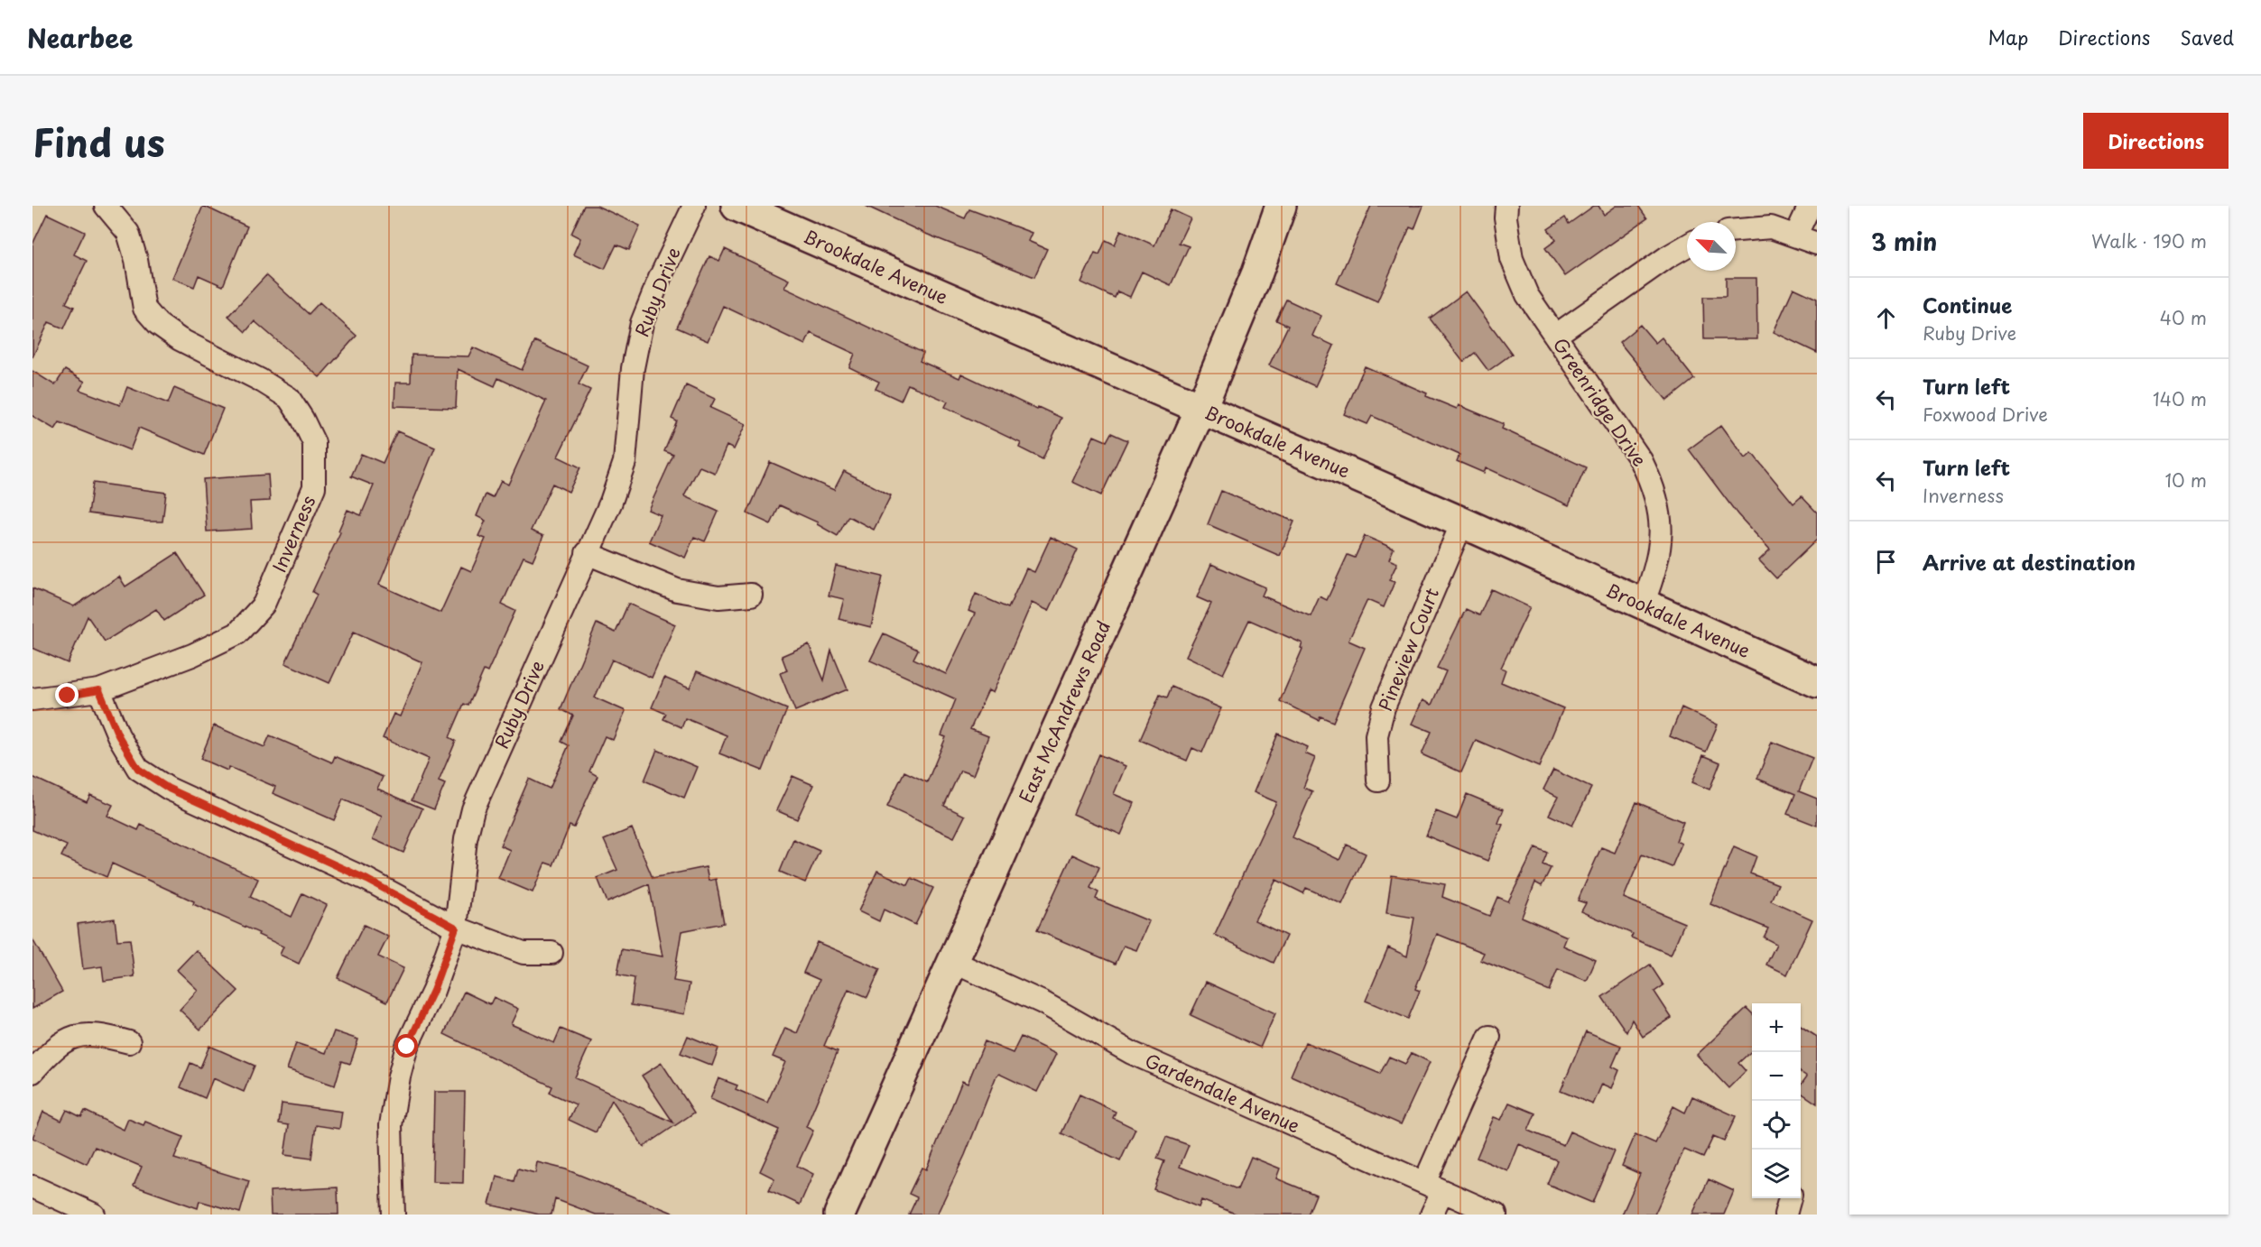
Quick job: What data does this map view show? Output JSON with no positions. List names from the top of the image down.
{
  "streets": {
    "street": [
      "Brookdale Avenue",
      "Ruby Drive",
      "Greenridge Drive",
      "Inverness",
      "Pineview Court",
      "East McAndrews Road",
      "Gardendale Avenue"
    ]
  },
  "crossings": [
    ["Brookdale Avenue", "Greenridge Drive"],
    ["Brookdale Avenue", "Pineview Court"],
    ["Brookdale Avenue", "East McAndrews Road"],
    ["East McAndrews Road", "Gardendale Avenue"]
  ],
  "north": "top left",
  "page": {
    "header": "Nearbee",
    "nav": ["Map", "Directions", "Saved"],
    "title": "Find us",
    "buttons": "Directions",
    "heading": ["3 min", "Walk · 190 m"],
    "list": [
      ["Continue", "Ruby Drive", "40 m"],
      ["Turn left", "Foxwood Drive", "140 m"],
      ["Turn left", "Inverness", "10 m"],
      "Arrive at destination"
    ],
    "map_buttons": ["+", "−"]
  }
}
